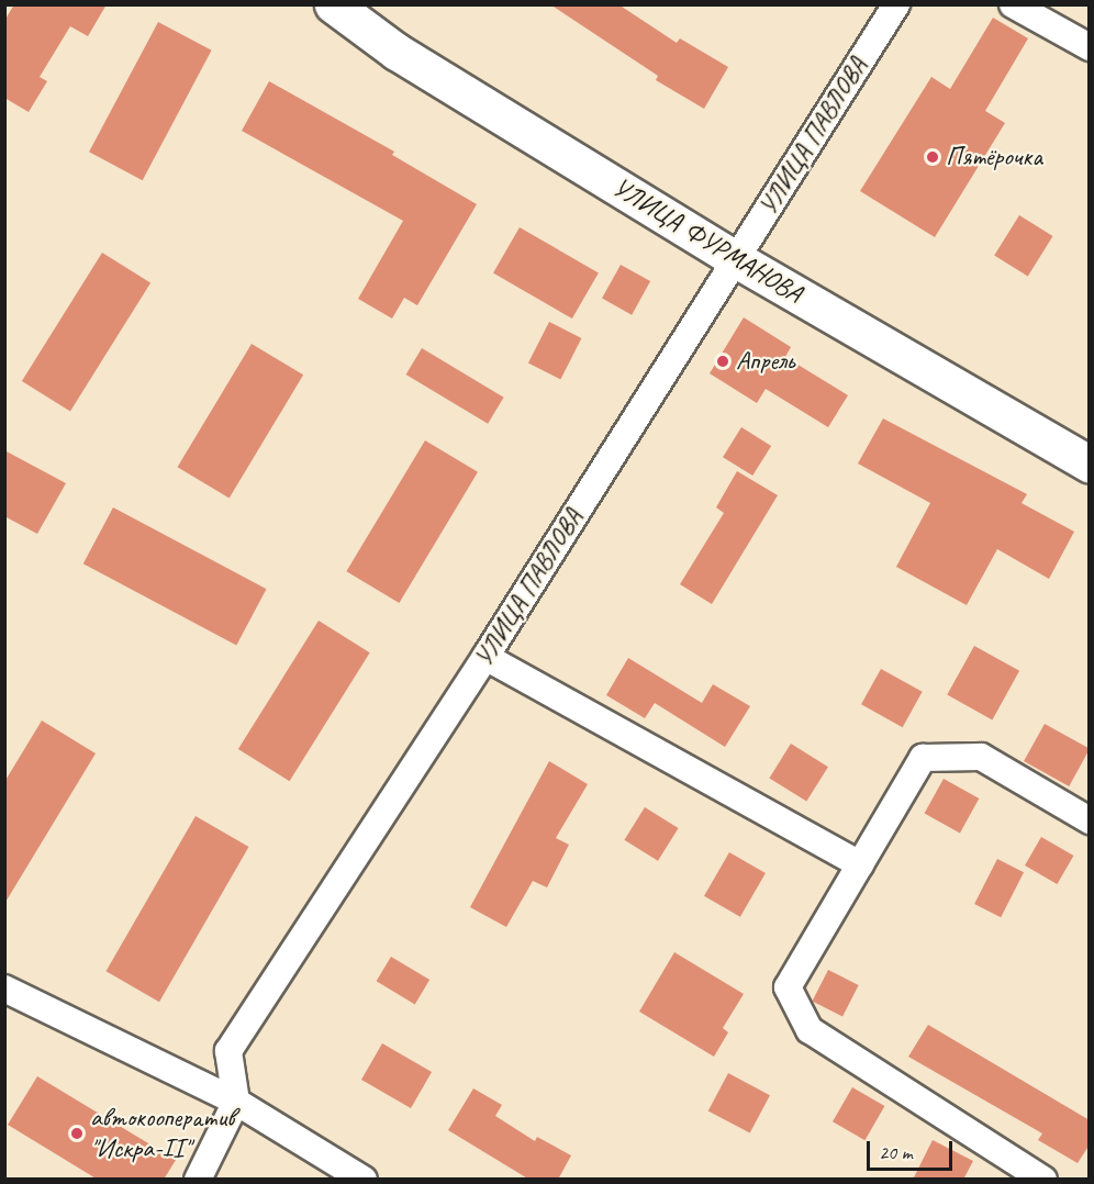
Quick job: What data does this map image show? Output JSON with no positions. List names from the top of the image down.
{
  "streets": {
    "street": ["УЛИЦА ПАВЛОВА", "УЛИЦА ФУРМАНОВА"]
  },
  "crossings": [
    ["УЛИЦА ПАВЛОВА", "УЛИЦА ФУРМАНОВА"]
  ],
  "places": ["Пятёрочка", "Апрель", "автокооператив \"Искра-II\""],
  "scale_bar": "20 m"
}
